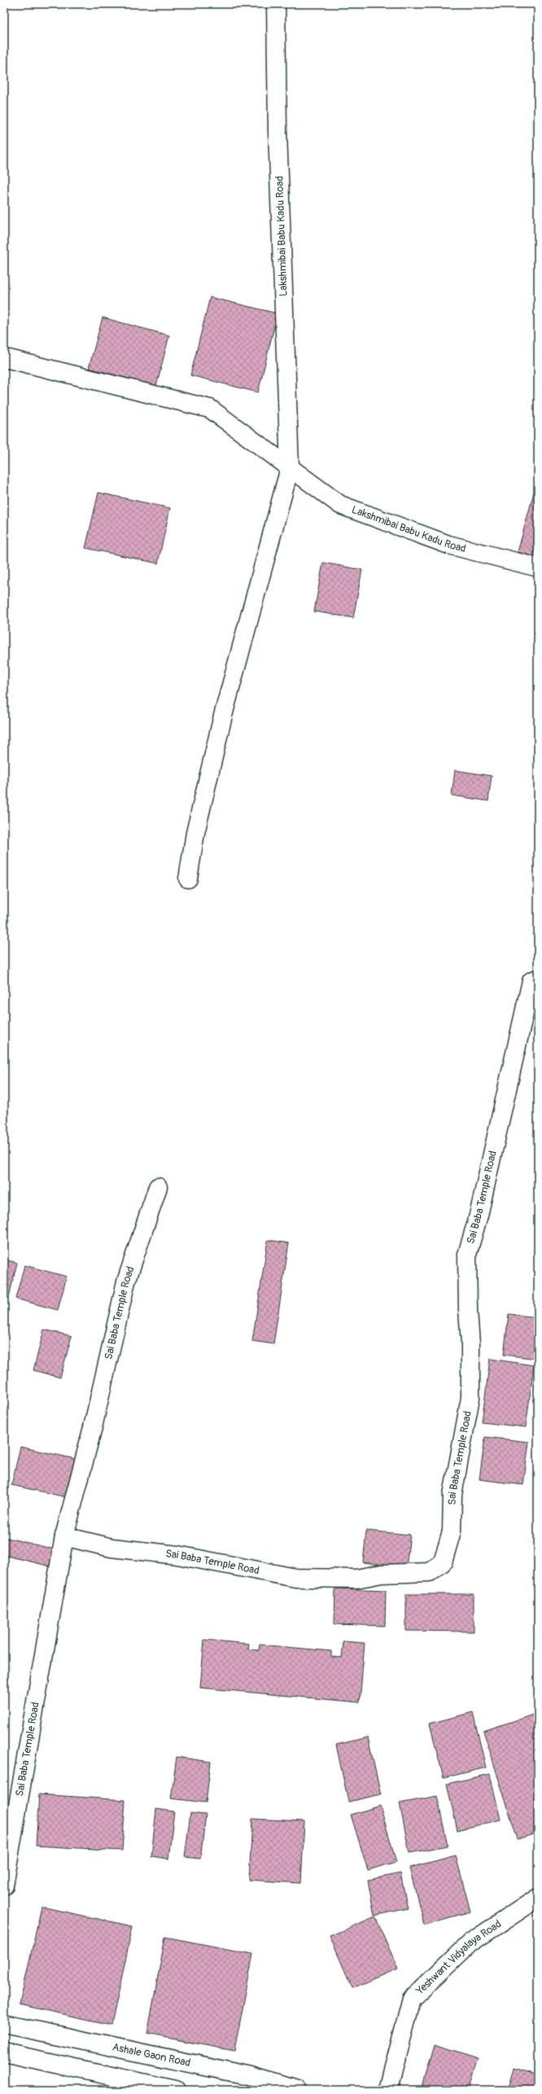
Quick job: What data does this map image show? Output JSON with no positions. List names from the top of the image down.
{
  "streets": {
    "street": [
      "Lakshmibai Babu Kadu Road",
      "Sai Baba Temple Road",
      "Yeshwant Vidyalaya Road",
      "Ashale Gaon Road"
    ]
  }
}
